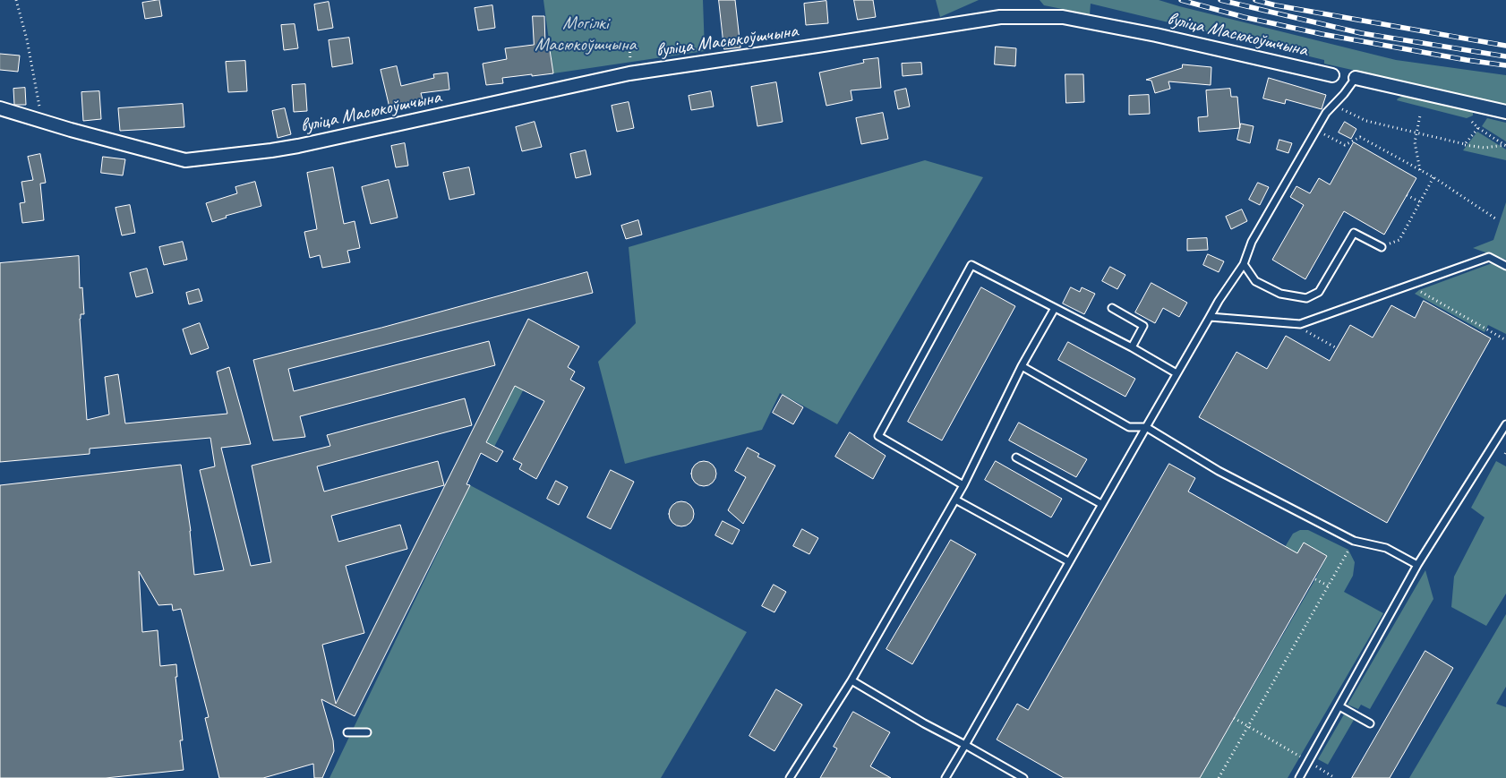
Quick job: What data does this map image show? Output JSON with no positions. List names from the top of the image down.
{
  "streets": {
    "street": ["вуліца Масюкоўшчына"]
  },
  "parks": ["Могілкі Масюкоўшчына"]
}
